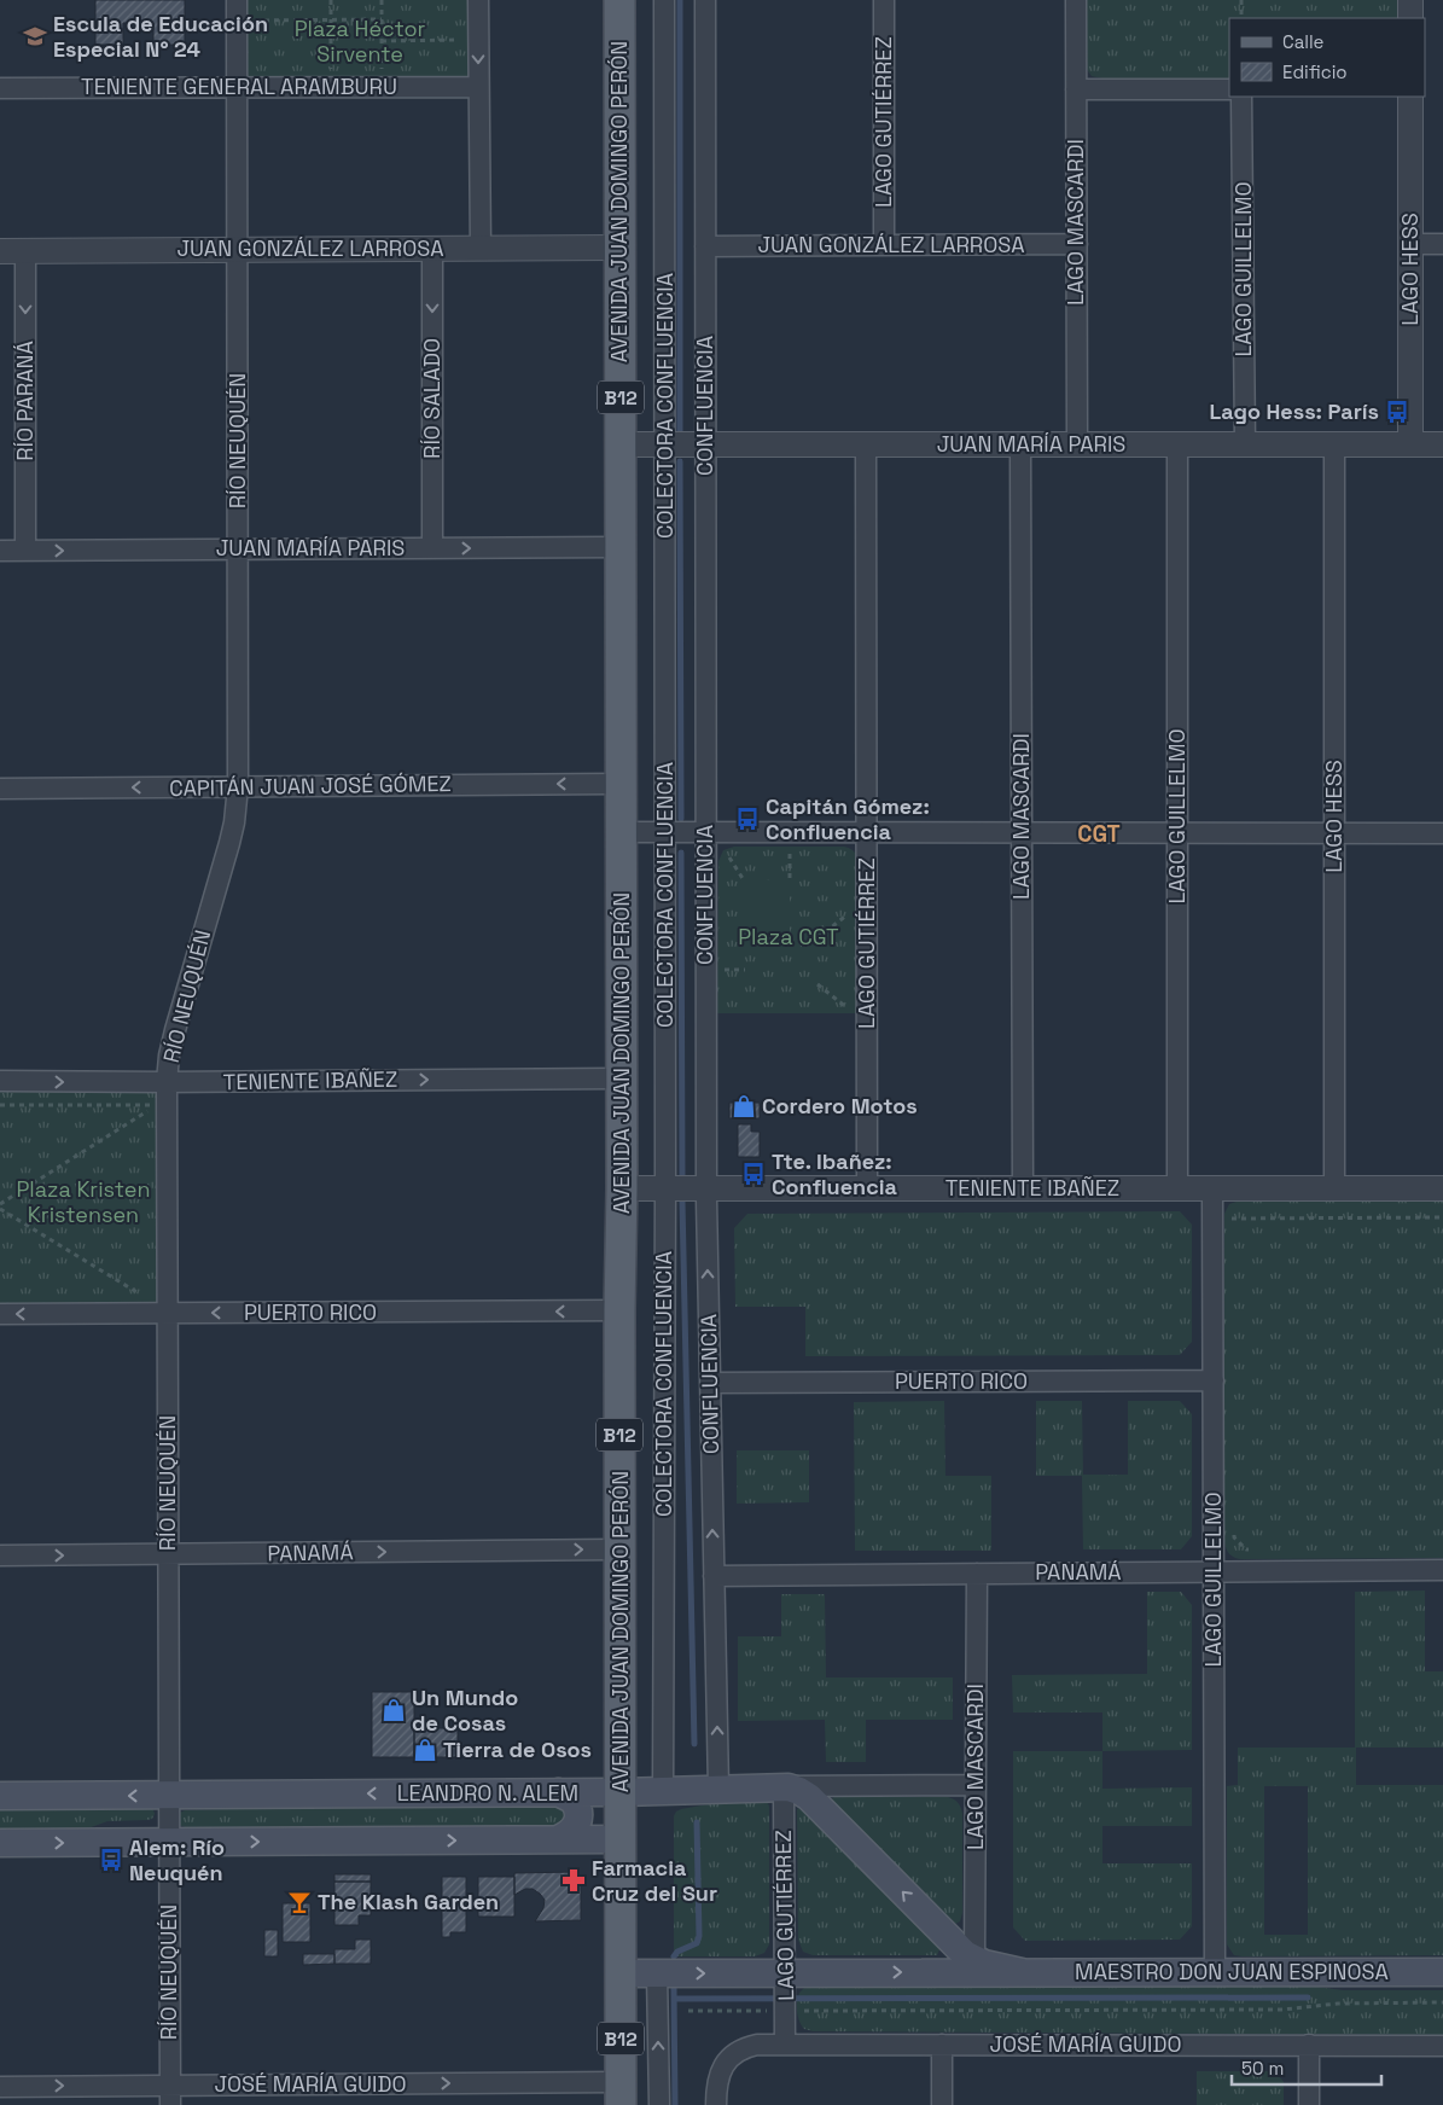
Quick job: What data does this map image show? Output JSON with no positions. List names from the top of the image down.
{
  "streets": {
    "main road": [
      "AVENIDA JUAN DOMINGO PERÓN",
      "B12",
      "LEANDRO N. ALEM",
      "MAESTRO DON JUAN ESPINOSA"
    ],
    "street": [
      "TENIENTE GENERAL ARAMBURU",
      "LAGO GUTIÉRREZ",
      "LAGO MASCARDI",
      "JUAN GONZÁLEZ LARROSA",
      "LAGO GUILLELMO",
      "LAGO HESS",
      "RÍO SALADO",
      "RÍO PARANÁ",
      "COLECTORA CONFLUENCIA",
      "CONFLUENCIA",
      "RÍO NEUQUÉN",
      "JUAN MARÍA PARIS",
      "CAPITÁN JUAN JOSÉ GÓMEZ",
      "TENIENTE IBAÑEZ",
      "PUERTO RICO",
      "PANAMÁ",
      "JOSÉ MARÍA GUIDO"
    ]
  },
  "crossings": [
    ["TENIENTE GENERAL ARAMBURU", "RÍO NEUQUÉN"],
    ["LAGO GUTIÉRREZ", "JUAN GONZÁLEZ LARROSA"],
    ["LAGO GUTIÉRREZ", "JUAN MARÍA PARIS"],
    ["LAGO GUTIÉRREZ", "TENIENTE IBAÑEZ"],
    ["LAGO GUTIÉRREZ", "LEANDRO N. ALEM"],
    ["LAGO GUTIÉRREZ", "MAESTRO DON JUAN ESPINOSA"],
    ["LAGO GUTIÉRREZ", "JOSÉ MARÍA GUIDO"],
    ["AVENIDA JUAN DOMINGO PERÓN", "JUAN GONZÁLEZ LARROSA"],
    ["AVENIDA JUAN DOMINGO PERÓN", "JUAN MARÍA PARIS"],
    ["AVENIDA JUAN DOMINGO PERÓN", "CAPITÁN JUAN JOSÉ GÓMEZ"],
    ["AVENIDA JUAN DOMINGO PERÓN", "TENIENTE IBAÑEZ"],
    ["AVENIDA JUAN DOMINGO PERÓN", "PUERTO RICO"],
    ["AVENIDA JUAN DOMINGO PERÓN", "PANAMÁ"],
    ["AVENIDA JUAN DOMINGO PERÓN", "LEANDRO N. ALEM"],
    ["AVENIDA JUAN DOMINGO PERÓN", "MAESTRO DON JUAN ESPINOSA"],
    ["AVENIDA JUAN DOMINGO PERÓN", "JOSÉ MARÍA GUIDO"],
    ["LAGO MASCARDI", "JUAN GONZÁLEZ LARROSA"],
    ["LAGO MASCARDI", "JUAN MARÍA PARIS"],
    ["LAGO MASCARDI", "TENIENTE IBAÑEZ"],
    ["LAGO MASCARDI", "PANAMÁ"],
    ["LAGO MASCARDI", "LEANDRO N. ALEM"],
    ["LAGO MASCARDI", "MAESTRO DON JUAN ESPINOSA"],
    ["JUAN GONZÁLEZ LARROSA", "RÍO SALADO"],
    ["JUAN GONZÁLEZ LARROSA", "RÍO PARANÁ"],
    ["JUAN GONZÁLEZ LARROSA", "CONFLUENCIA"],
    ["JUAN GONZÁLEZ LARROSA", "RÍO NEUQUÉN"],
    ["LAGO GUILLELMO", "JUAN MARÍA PARIS"],
    ["LAGO GUILLELMO", "TENIENTE IBAÑEZ"],
    ["LAGO GUILLELMO", "PUERTO RICO"],
    ["LAGO GUILLELMO", "PANAMÁ"],
    ["LAGO GUILLELMO", "MAESTRO DON JUAN ESPINOSA"],
    ["LAGO HESS", "JUAN MARÍA PARIS"],
    ["LAGO HESS", "TENIENTE IBAÑEZ"],
    ["RÍO SALADO", "JUAN MARÍA PARIS"],
    ["RÍO PARANÁ", "JUAN MARÍA PARIS"],
    ["COLECTORA CONFLUENCIA", "JUAN MARÍA PARIS"],
    ["COLECTORA CONFLUENCIA", "TENIENTE IBAÑEZ"],
    ["COLECTORA CONFLUENCIA", "LEANDRO N. ALEM"],
    ["CONFLUENCIA", "JUAN MARÍA PARIS"],
    ["CONFLUENCIA", "TENIENTE IBAÑEZ"],
    ["CONFLUENCIA", "PUERTO RICO"],
    ["CONFLUENCIA", "PANAMÁ"],
    ["CONFLUENCIA", "LEANDRO N. ALEM"],
    ["RÍO NEUQUÉN", "JUAN MARÍA PARIS"],
    ["RÍO NEUQUÉN", "CAPITÁN JUAN JOSÉ GÓMEZ"],
    ["RÍO NEUQUÉN", "TENIENTE IBAÑEZ"],
    ["RÍO NEUQUÉN", "PUERTO RICO"],
    ["RÍO NEUQUÉN", "PANAMÁ"],
    ["RÍO NEUQUÉN", "LEANDRO N. ALEM"],
    ["RÍO NEUQUÉN", "JOSÉ MARÍA GUIDO"],
    ["LEANDRO N. ALEM", "MAESTRO DON JUAN ESPINOSA"]
  ],
  "one_way": [
    "RÍO SALADO",
    "RÍO PARANÁ",
    "CAPITÁN JUAN JOSÉ GÓMEZ",
    "TENIENTE IBAÑEZ",
    "PUERTO RICO",
    "PANAMÁ",
    "JOSÉ MARÍA GUIDO"
  ],
  "districts": ["CGT"],
  "parks": ["Plaza Héctor Sirvente", "Plaza CGT", "Plaza Kristen Kristensen"],
  "places": {
    "school or university": ["Escula de Educación Especial N° 24"],
    "bus stop": [
      "Lago Hess: París",
      "Capitán Gómez: Confluencia",
      "Tte. Ibañez: Confluencia",
      "Alem: Río Neuquén"
    ],
    "shop": ["Cordero Motos", "Un Mundo de Cosas", "Tierra de Osos"],
    "pharmacy": ["Farmacia Cruz del Sur"],
    "bar": ["The Klash Garden"]
  },
  "legend": ["Calle", "Edificio"],
  "scale_bar": "50 m"
}
